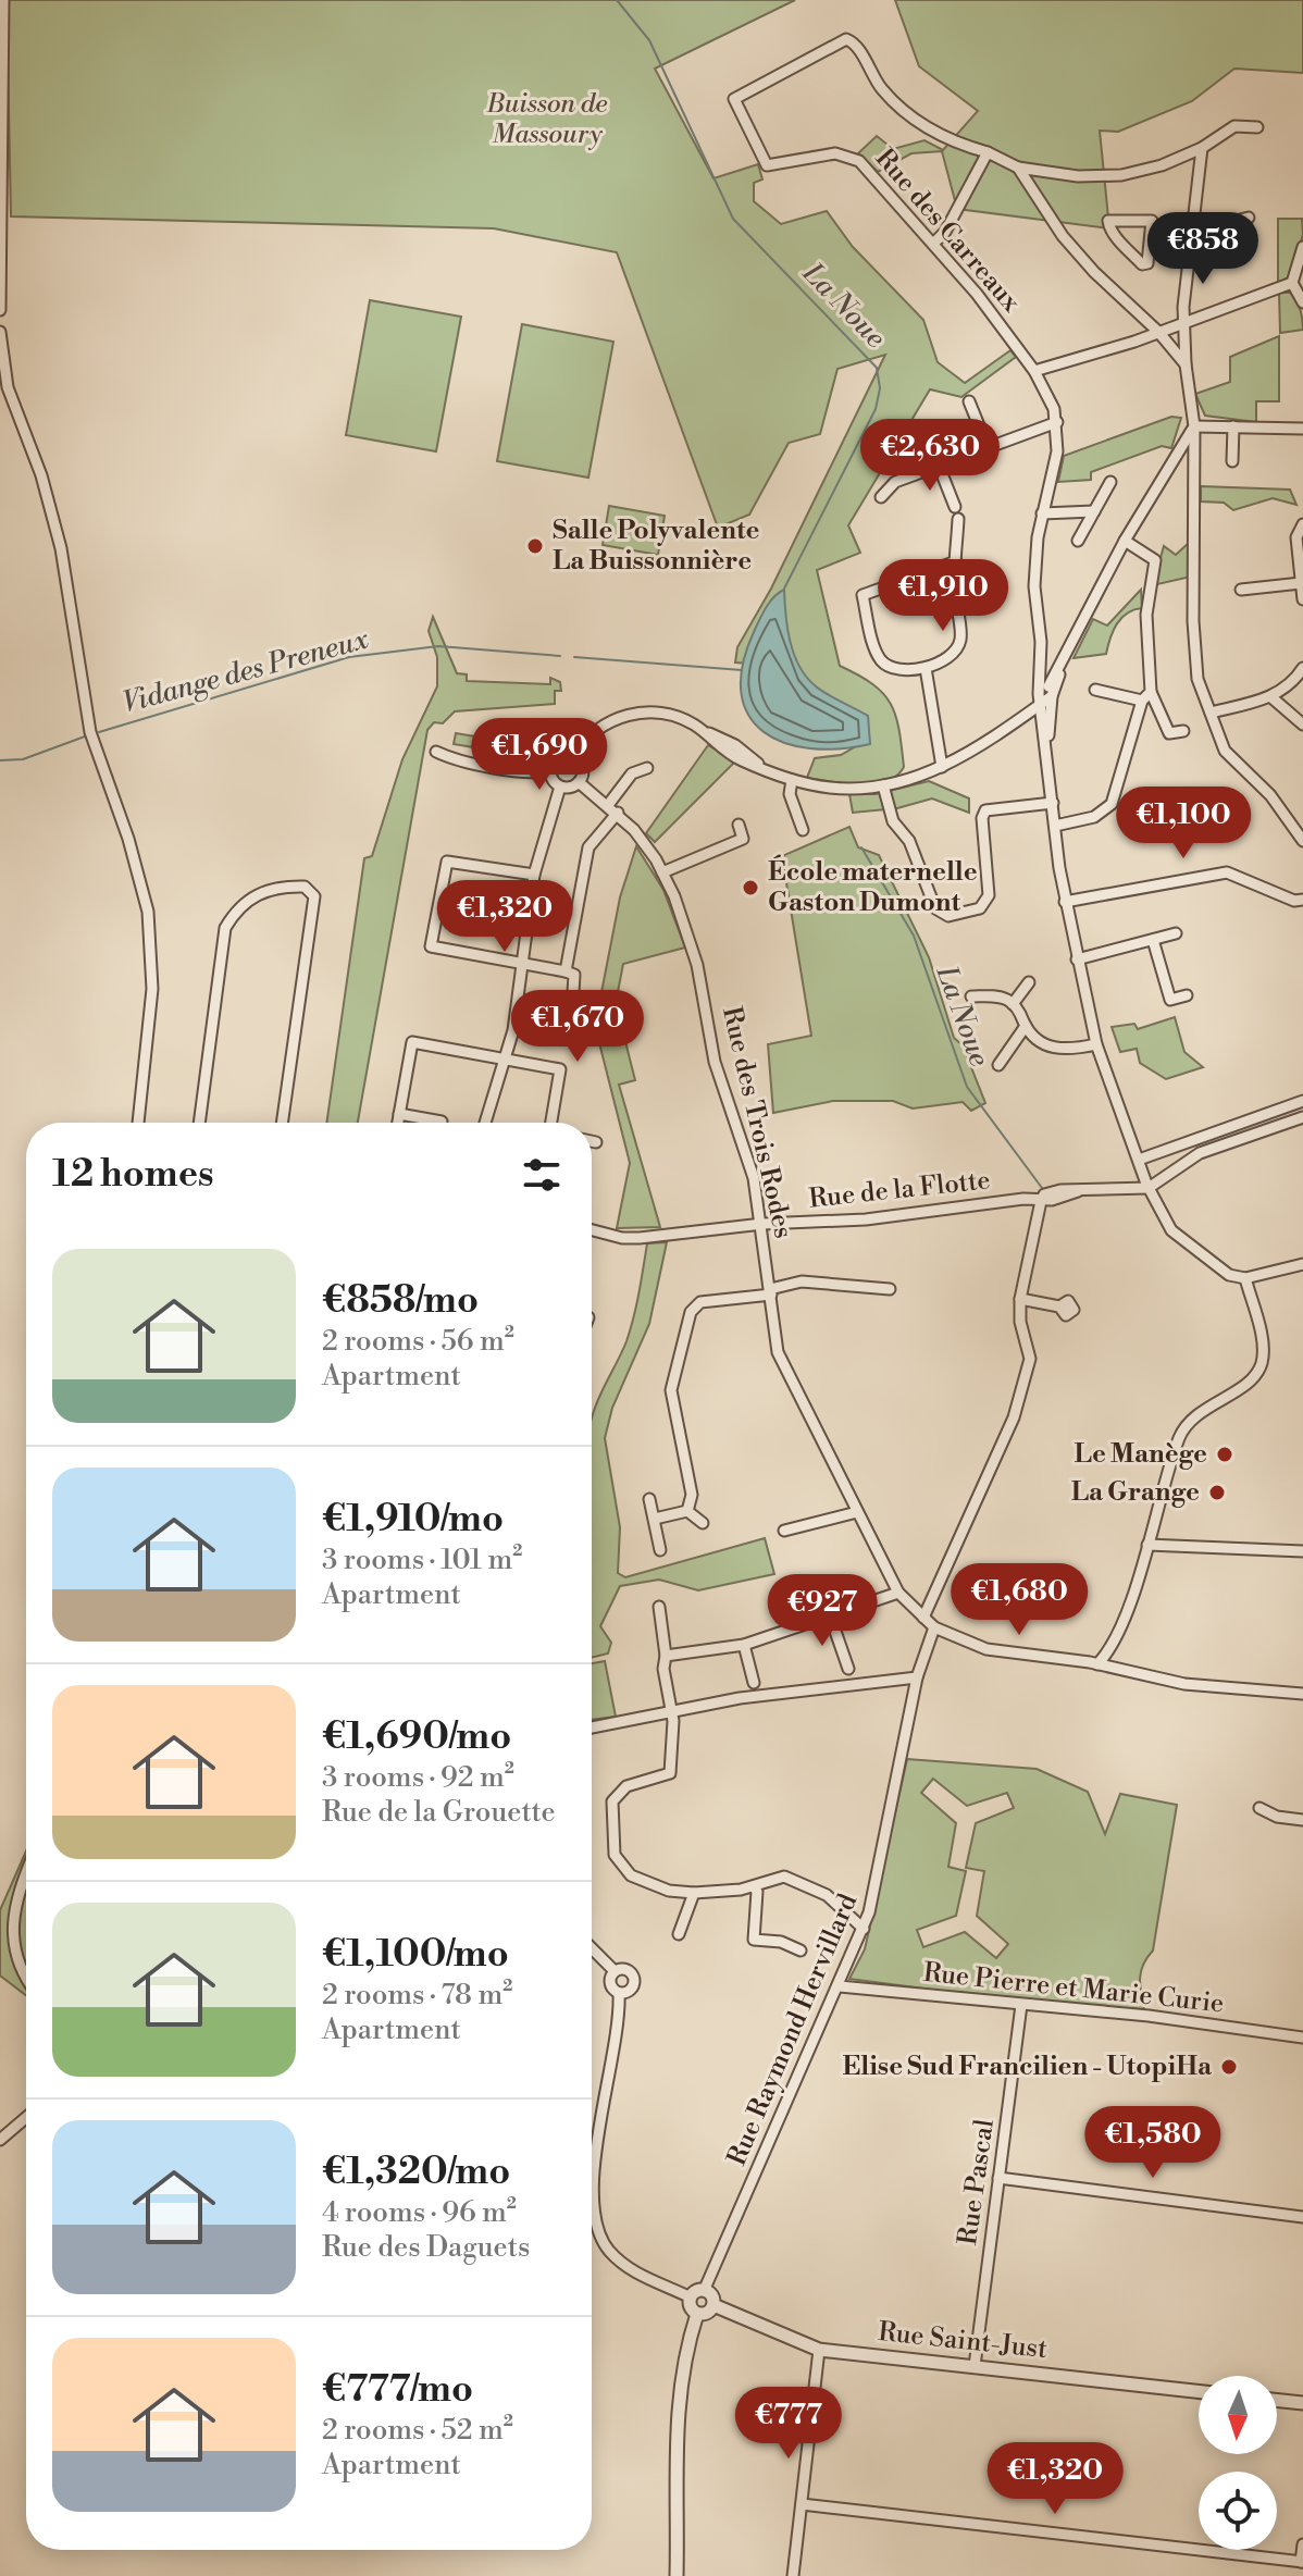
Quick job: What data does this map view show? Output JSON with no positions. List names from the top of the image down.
{
  "streets": {
    "street": [
      "Rue des Carreaux",
      "Rue des Trois Rodes",
      "Rue de la Flotte",
      "Rue Pierre et Marie Curie",
      "Rue Raymond Hervillard",
      "Rue Pascal",
      "Rue Saint-Just"
    ]
  },
  "crossings": [
    ["Rue des Carreaux", "Rue de la Flotte"],
    ["Rue des Trois Rodes", "Rue de la Flotte"],
    ["Rue des Trois Rodes", "Rue Raymond Hervillard"],
    ["Rue Pierre et Marie Curie", "Rue Raymond Hervillard"],
    ["Rue Pierre et Marie Curie", "Rue Pascal"],
    ["Rue Raymond Hervillard", "Rue Saint-Just"],
    ["Rue Pascal", "Rue Saint-Just"]
  ],
  "water": ["La Noue", "Vidange des Preneux"],
  "parks": ["Buisson de Massoury"],
  "places": [
    "Salle Polyvalente La Buissonnière",
    "École maternelle Gaston Dumont",
    "Le Manège",
    "La Grange",
    "Elise Sud Francilien - UtopiHa"
  ],
  "north": "bottom",
  "page": {
    "price": [
      "€858",
      "€2,630",
      "€1,910",
      "€1,690",
      "€1,100",
      "€1,320",
      "€1,670",
      "€1,680",
      "€927",
      "€1,580",
      "€777",
      "€1,320"
    ],
    "heading": "12 homes",
    "list": [
      {
        "name": "€858/mo",
        "note": "2 rooms · 56 m² · Apartment"
      },
      {
        "name": "€1,910/mo",
        "note": "3 rooms · 101 m² · Apartment"
      },
      {
        "name": "€1,690/mo",
        "note": "3 rooms · 92 m² · Rue de la Grouette"
      },
      {
        "name": "€1,100/mo",
        "note": "2 rooms · 78 m² · Apartment"
      },
      {
        "name": "€1,320/mo",
        "note": "4 rooms · 96 m² · Rue des Daguets"
      },
      {
        "name": "€777/mo",
        "note": "2 rooms · 52 m² · Apartment"
      }
    ]
  }
}
